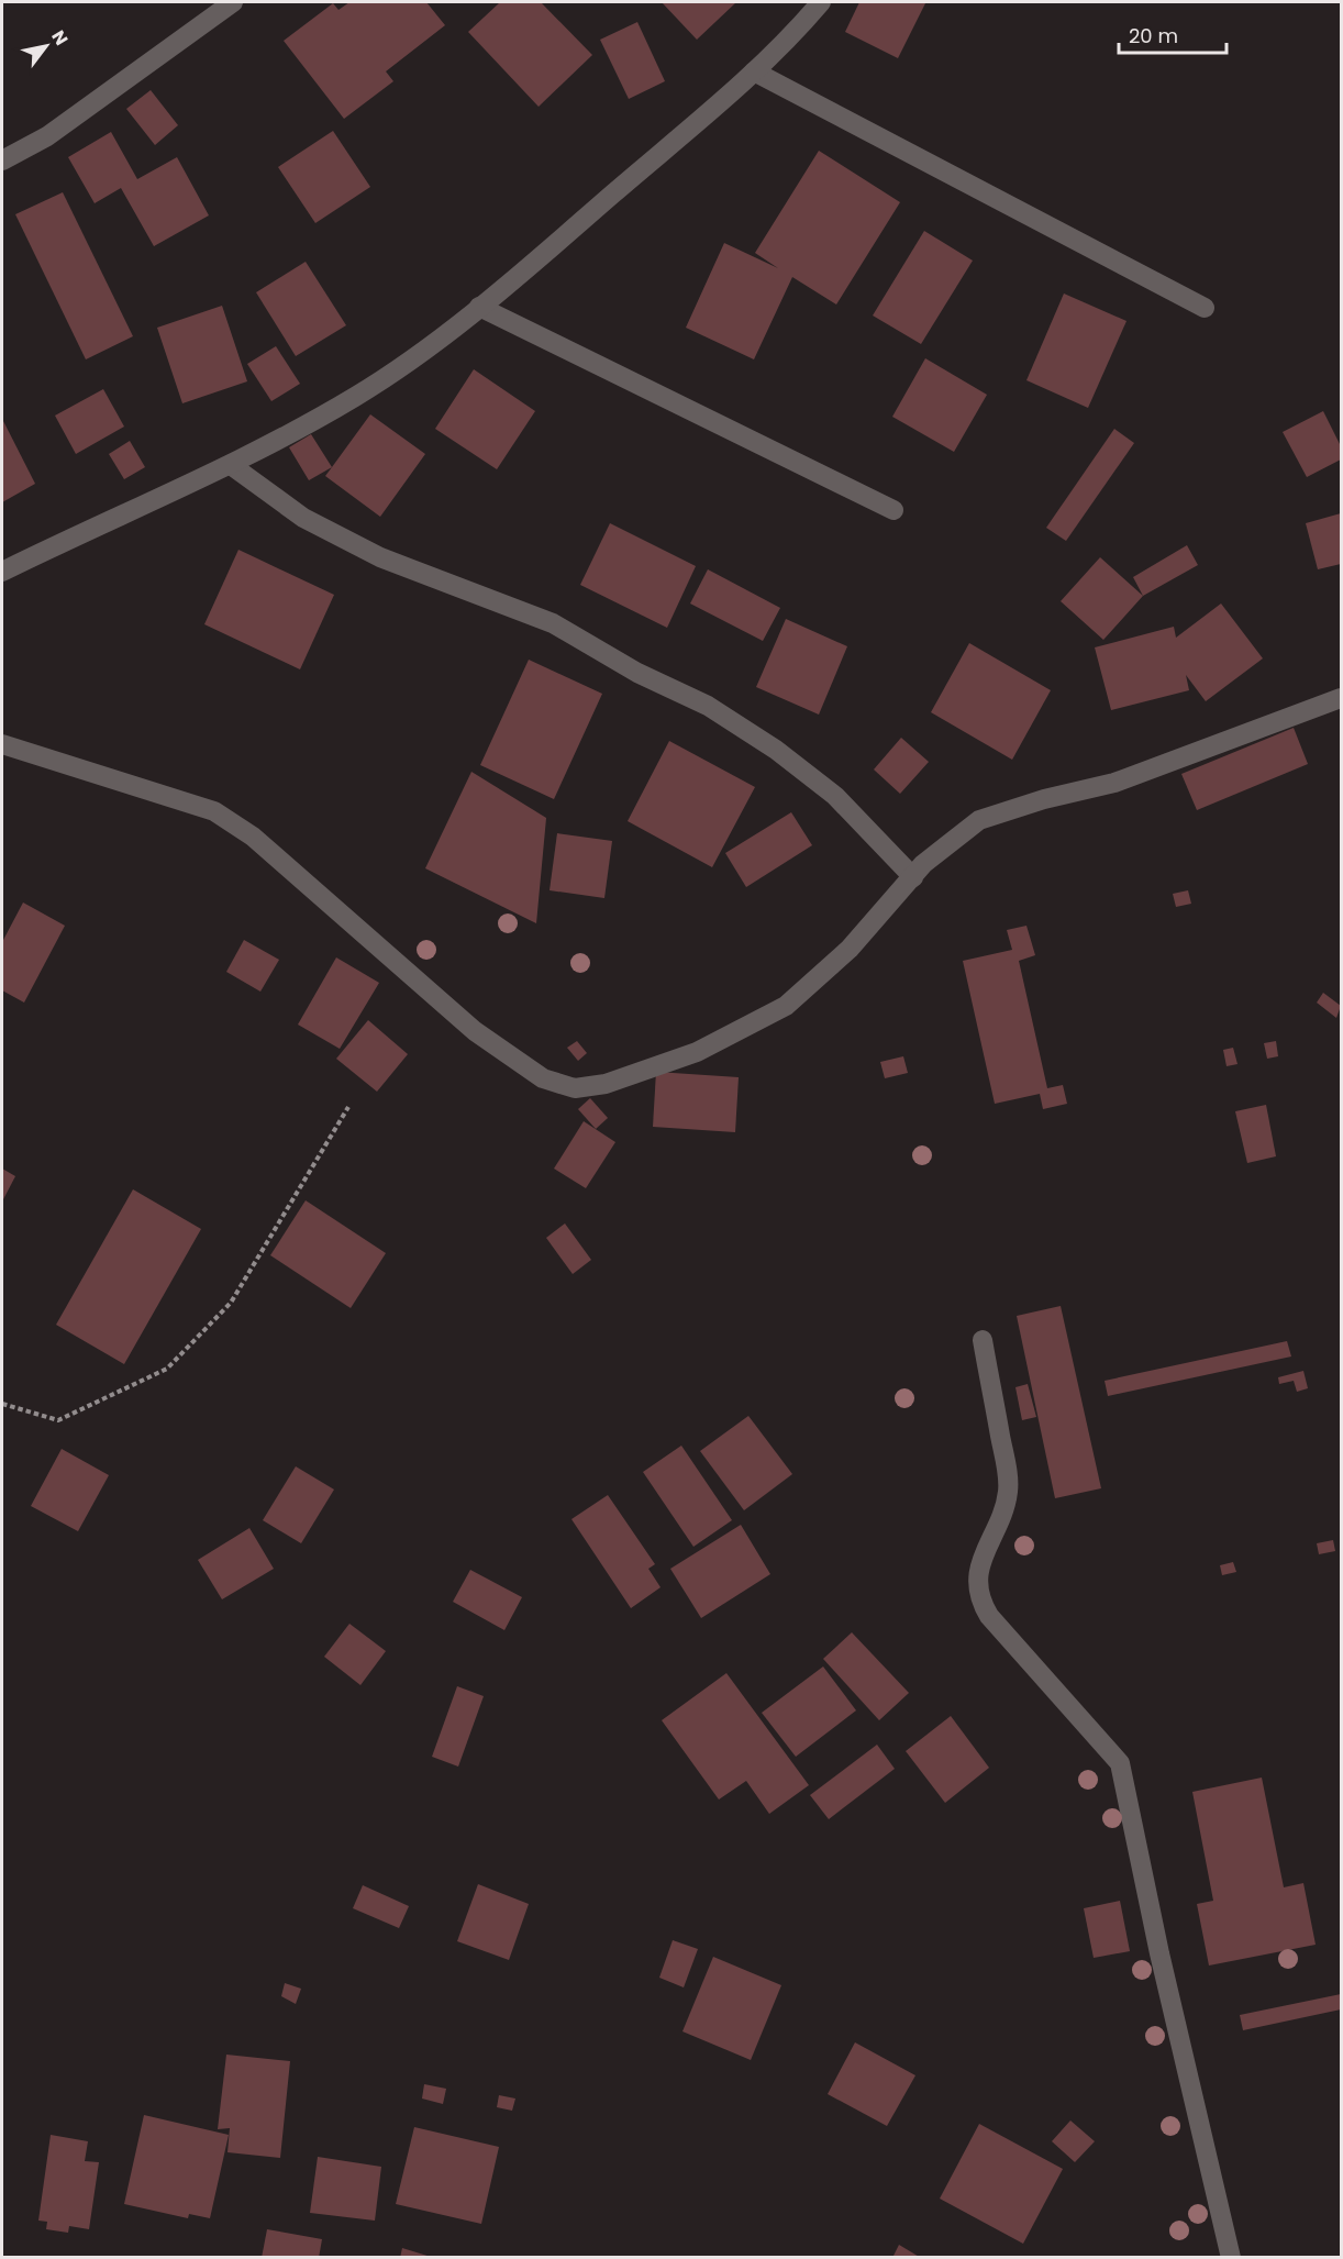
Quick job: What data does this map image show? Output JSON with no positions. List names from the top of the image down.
{
  "scale_bar": "20 m",
  "north": "top right"
}
